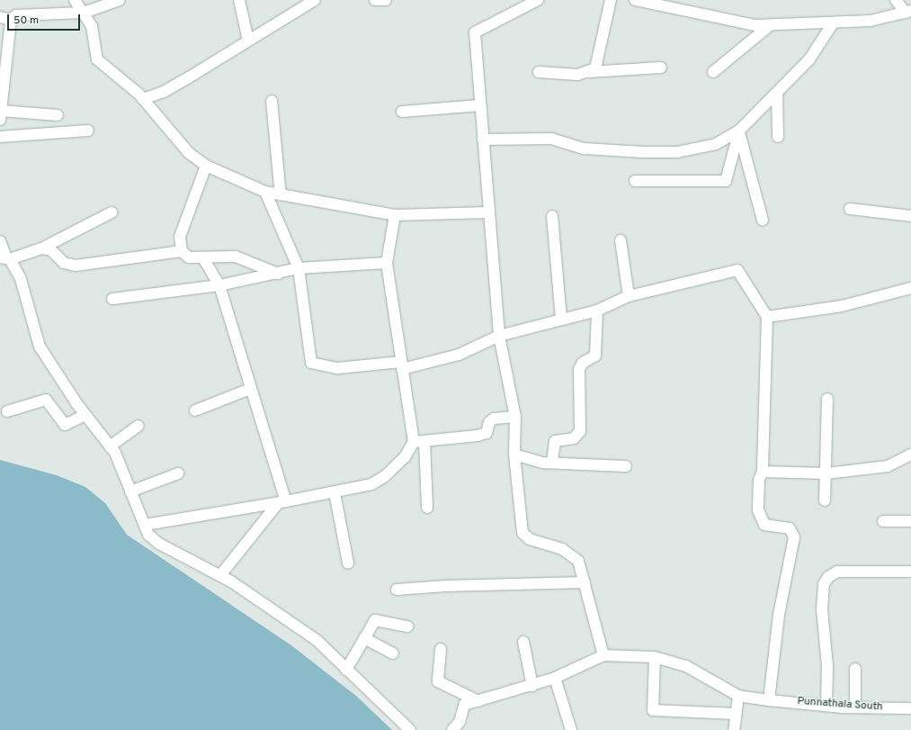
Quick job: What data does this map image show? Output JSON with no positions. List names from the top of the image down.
{
  "streets": {
    "street": ["Punnathala South"]
  },
  "scale_bar": "50 m"
}
